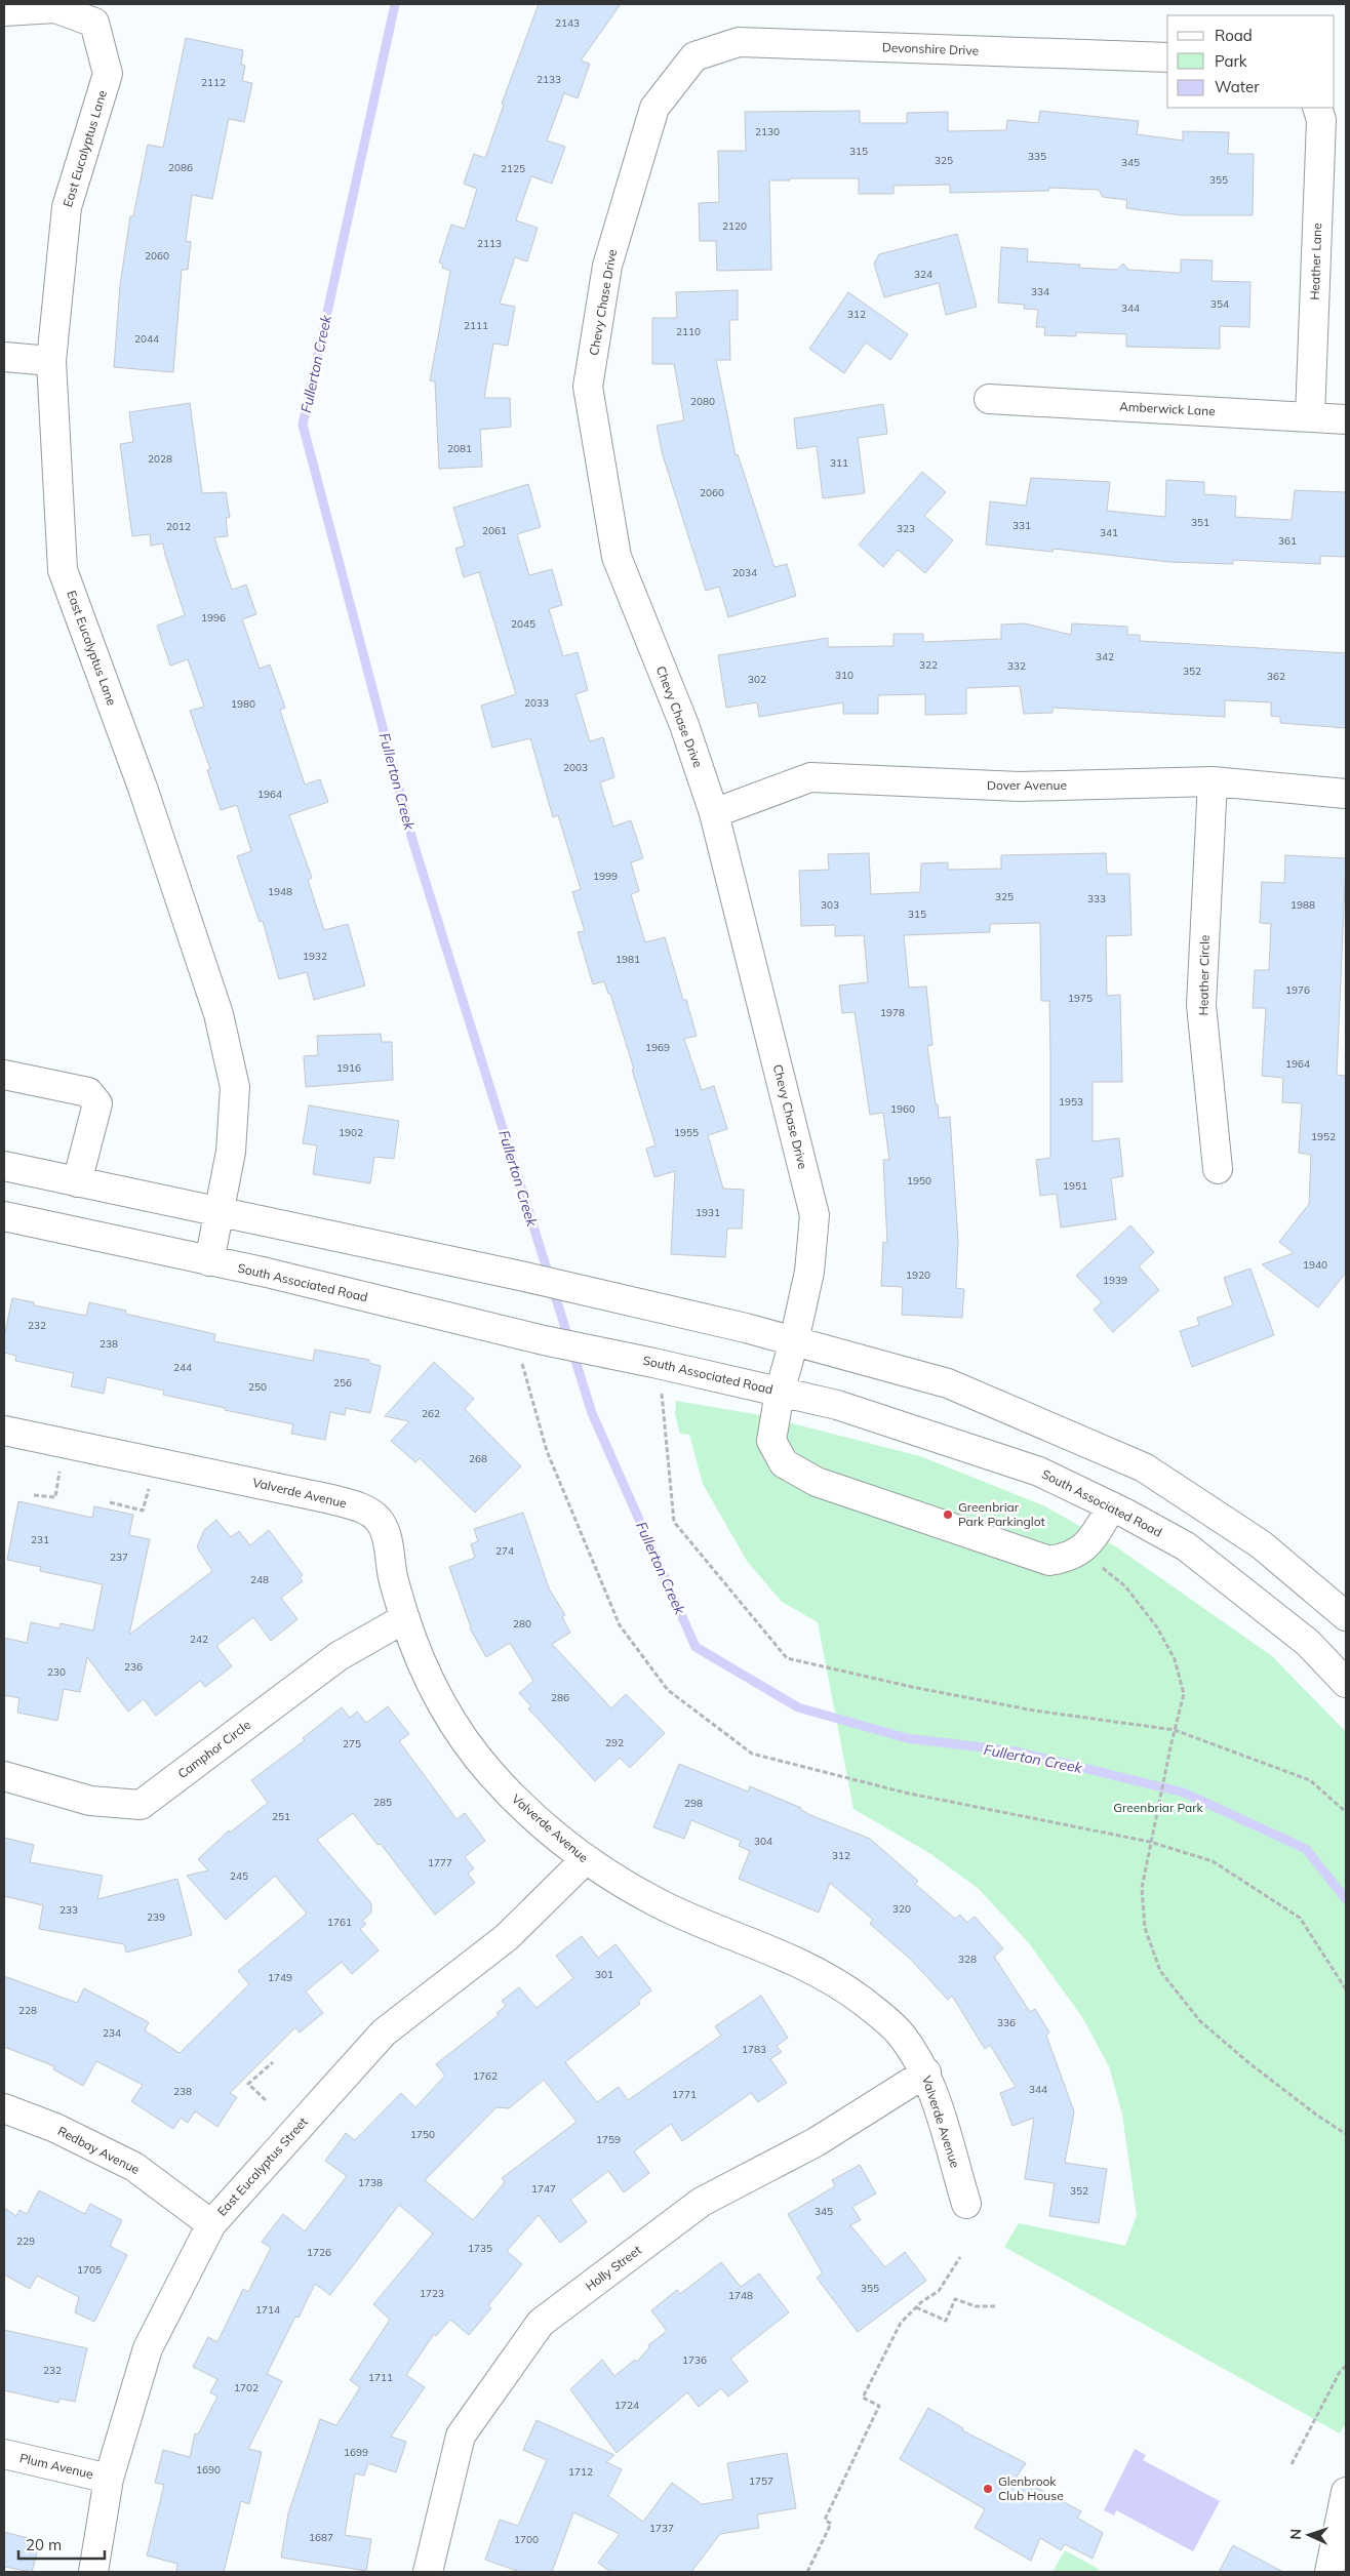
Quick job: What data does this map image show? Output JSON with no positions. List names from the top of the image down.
{
  "streets": {
    "street": [
      "Devonshire Drive",
      "East Eucalyptus Lane",
      "Heather Lane",
      "Chevy Chase Drive",
      "Amberwick Lane",
      "Dover Avenue",
      "Heather Circle",
      "South Associated Road",
      "Valverde Avenue",
      "Camphor Circle",
      "Redbay Avenue",
      "East Eucalyptus Street",
      "Holly Street",
      "Plum Avenue"
    ]
  },
  "crossings": [
    ["Devonshire Drive", "Chevy Chase Drive"],
    ["East Eucalyptus Lane", "South Associated Road"],
    ["Heather Lane", "Amberwick Lane"],
    ["Chevy Chase Drive", "Dover Avenue"],
    ["Chevy Chase Drive", "South Associated Road"],
    ["Dover Avenue", "Heather Circle"],
    ["Valverde Avenue", "Camphor Circle"],
    ["Valverde Avenue", "East Eucalyptus Street"],
    ["Valverde Avenue", "Holly Street"],
    ["Redbay Avenue", "East Eucalyptus Street"],
    ["East Eucalyptus Street", "Plum Avenue"]
  ],
  "water": ["Fullerton Creek"],
  "parks": ["Greenbriar Park"],
  "places": ["Greenbriar Park Parkinglot", "Glenbrook Club House"],
  "house_numbers": [
    "2143",
    "2133",
    "2112",
    "2130",
    "315",
    "335",
    "325",
    "345",
    "2086",
    "2125",
    "355",
    "2120",
    "2113",
    "2060",
    "324",
    "334",
    "354",
    "344",
    "312",
    "2111",
    "2110",
    "2044",
    "2080",
    "2081",
    "2028",
    "311",
    "2060",
    "351",
    "331",
    "2012",
    "323",
    "2061",
    "341",
    "361",
    "2034",
    "1996",
    "2045",
    "342",
    "322",
    "332",
    "352",
    "310",
    "362",
    "302",
    "2033",
    "1980",
    "2003",
    "1964",
    "1999",
    "1948",
    "325",
    "333",
    "303",
    "1988",
    "315",
    "1932",
    "1981",
    "1976",
    "1975",
    "1978",
    "1969",
    "1964",
    "1916",
    "1953",
    "1960",
    "1902",
    "1955",
    "1952",
    "1950",
    "1951",
    "1931",
    "1940",
    "1920",
    "1939",
    "232",
    "238",
    "244",
    "256",
    "250",
    "262",
    "268",
    "231",
    "274",
    "237",
    "248",
    "280",
    "242",
    "236",
    "230",
    "286",
    "292",
    "275",
    "285",
    "298",
    "251",
    "304",
    "312",
    "1777",
    "245",
    "320",
    "233",
    "239",
    "1761",
    "328",
    "301",
    "1749",
    "228",
    "336",
    "234",
    "1783",
    "1762",
    "344",
    "238",
    "1771",
    "1750",
    "1759",
    "1738",
    "1747",
    "352",
    "345",
    "229",
    "1735",
    "1726",
    "1705",
    "355",
    "1723",
    "1748",
    "1714",
    "1736",
    "232",
    "1711",
    "1702",
    "1724",
    "1699",
    "1690",
    "1712",
    "1757",
    "1737",
    "1687",
    "1700"
  ],
  "legend": ["Road", "Park", "Water"],
  "scale_bar": "20 m",
  "north": "left"
}
